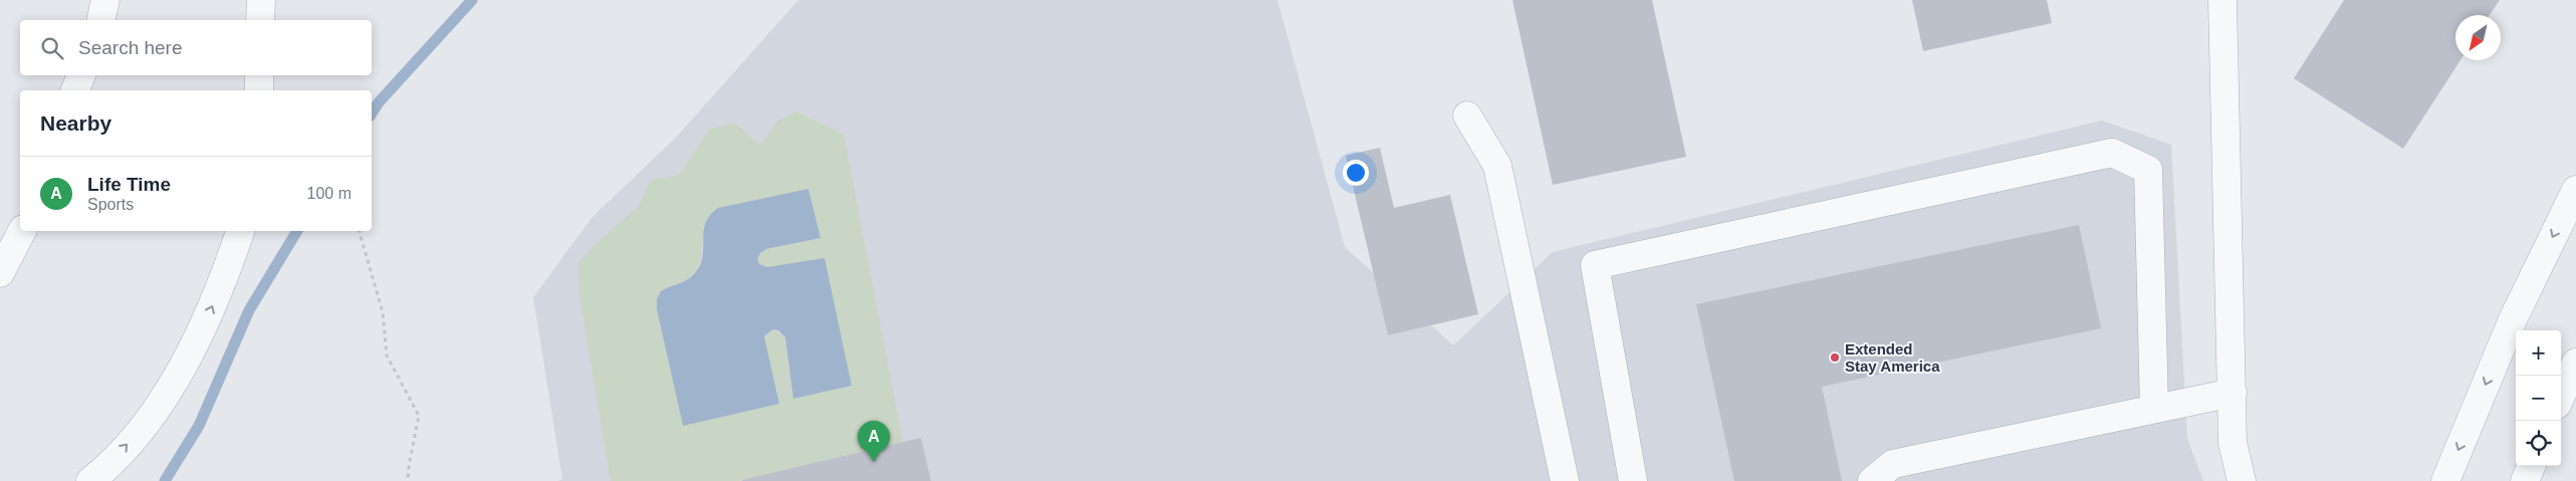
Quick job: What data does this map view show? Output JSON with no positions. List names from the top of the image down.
{
  "places": ["Extended Stay America"],
  "north": "bottom left",
  "page": {
    "search": "Search here",
    "heading": "Nearby",
    "list": [
      {
        "mark": "A",
        "name": "Life Time",
        "note": "Sports",
        "value": "100 m"
      }
    ],
    "map_buttons": ["+", "−"],
    "pins": "A"
  }
}
